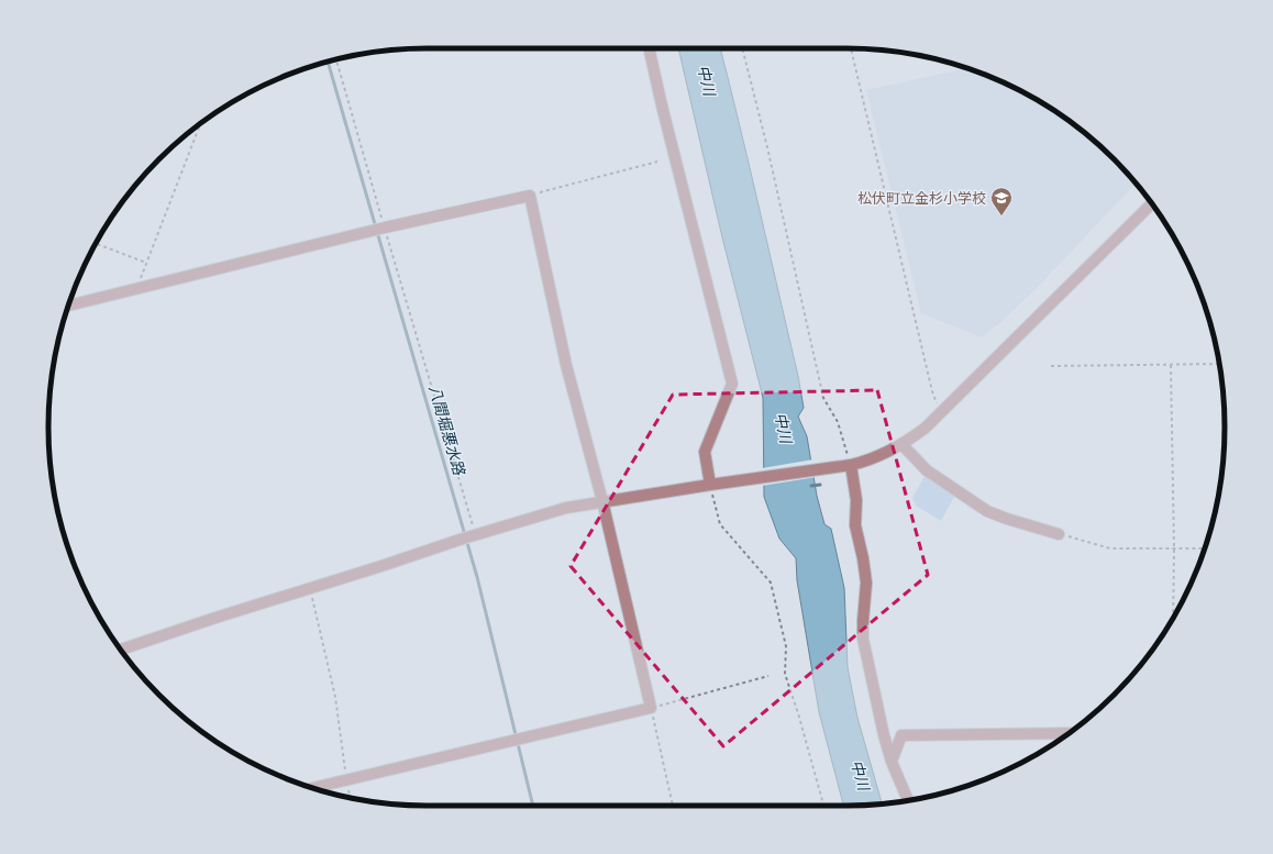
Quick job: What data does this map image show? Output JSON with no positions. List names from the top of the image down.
{
  "water": ["中川", "八間堀悪水路"],
  "places": {
    "school or university": ["松伏町立金杉小学校"]
  }
}
